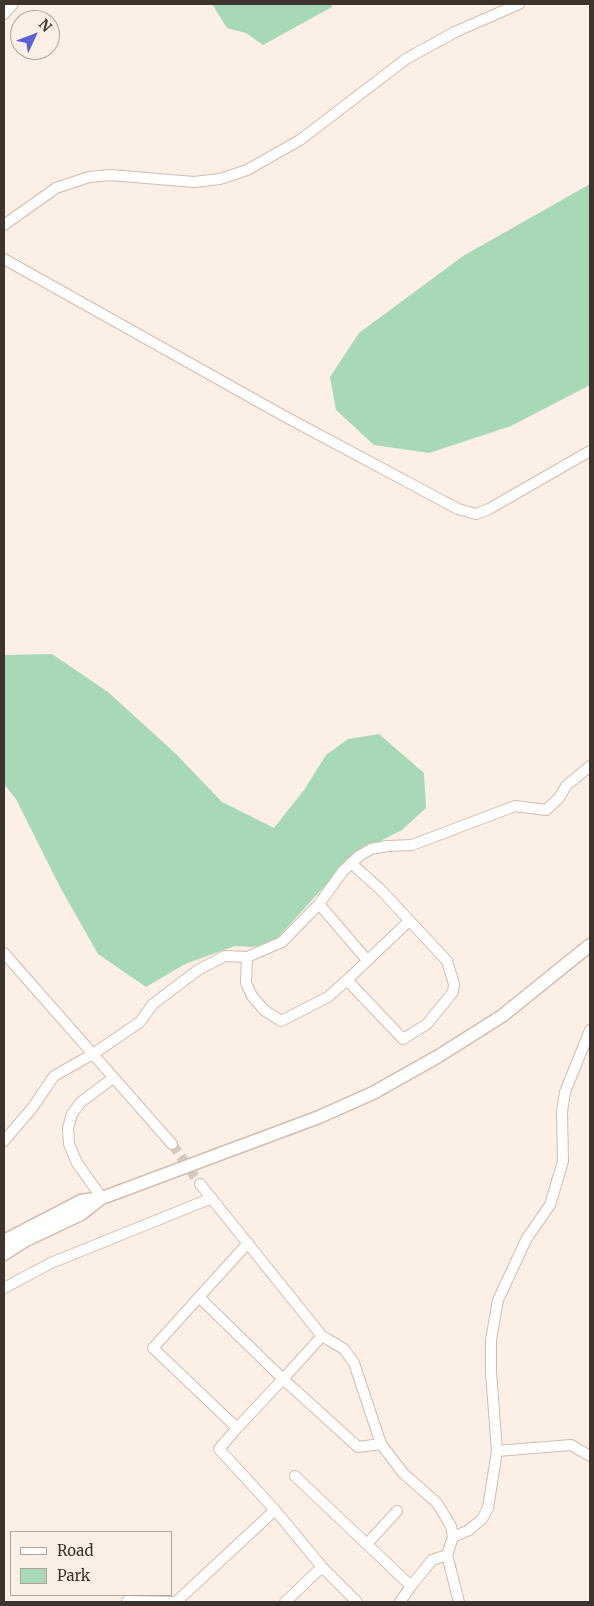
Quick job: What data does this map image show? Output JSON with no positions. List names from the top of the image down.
{
  "legend": ["Road", "Park"],
  "north": "top right"
}
